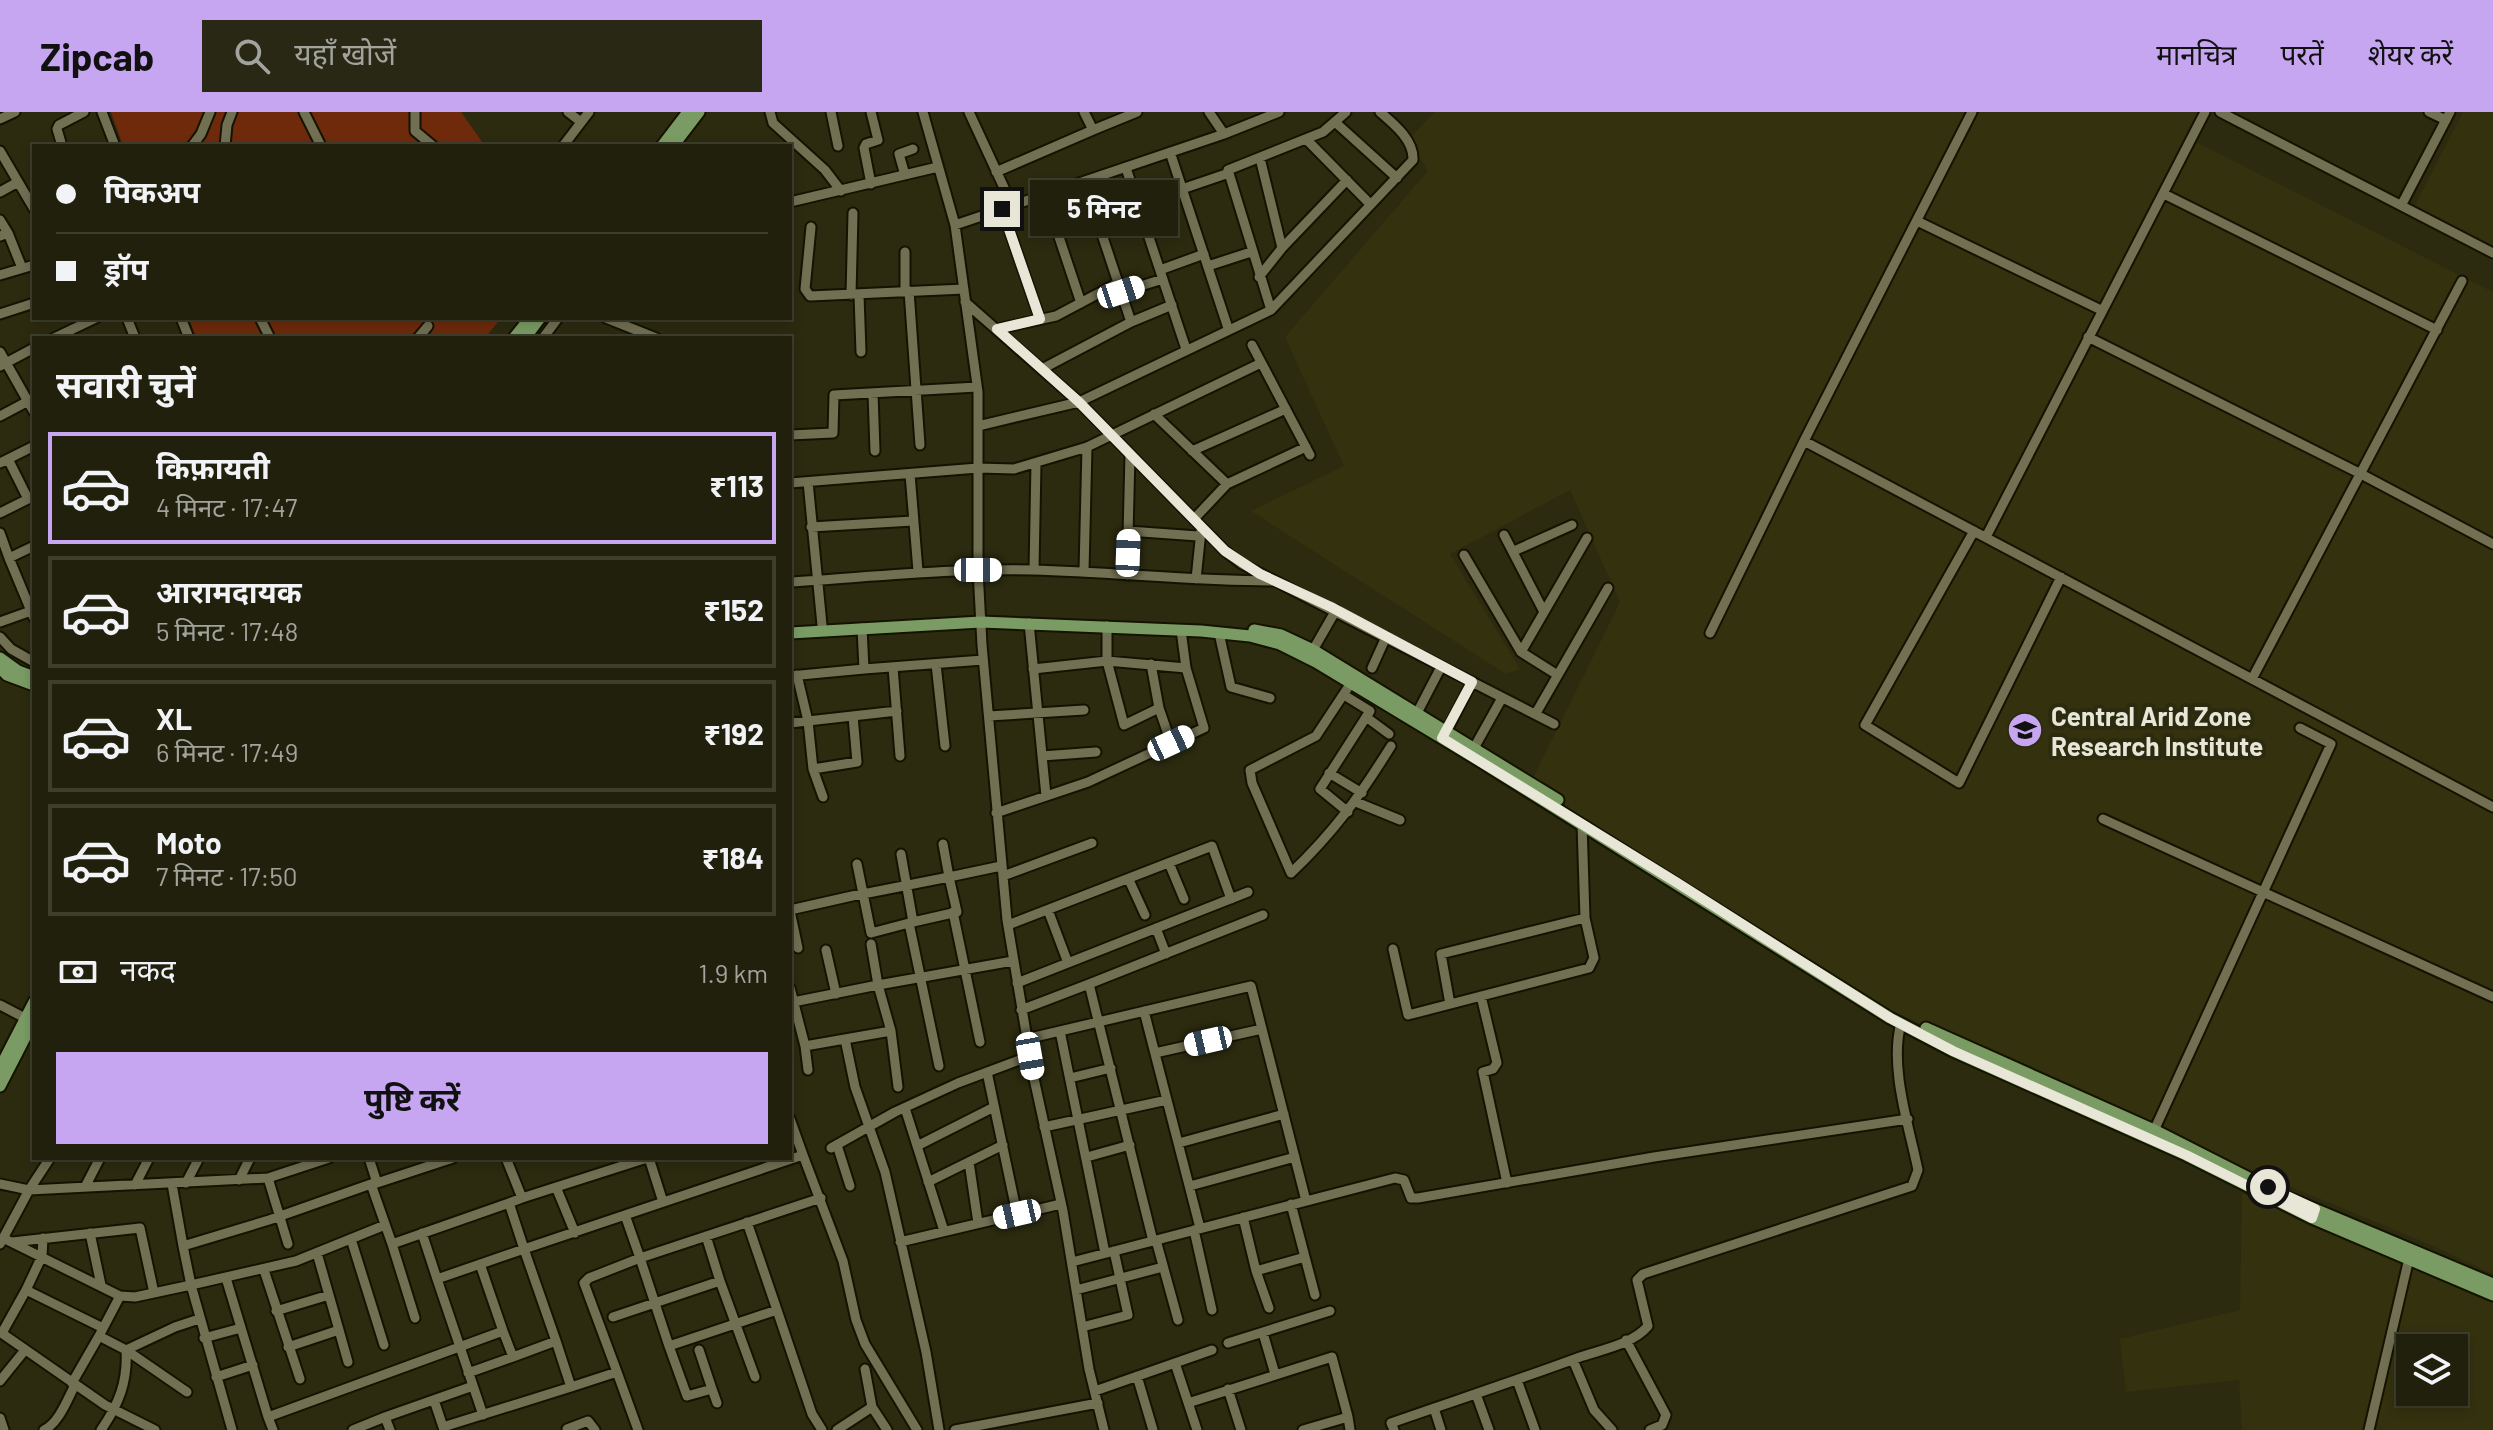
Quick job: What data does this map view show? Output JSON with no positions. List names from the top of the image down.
{
  "places": {
    "school or university": ["Central Arid Zone Research Institute"]
  },
  "page": {
    "header": "Zipcab",
    "search": "यहाँ खोजें",
    "nav": ["मानचित्र", "परतें", "शेयर करें"],
    "banner": ["पिकअप", "ड्रॉप"],
    "bubble": "5 मिनट",
    "heading": "सवारी चुनें",
    "list": [
      {
        "name": "किफ़ायती",
        "note": "4 मिनट · 17:47",
        "value": "₹113"
      },
      {
        "name": "आरामदायक",
        "note": "5 मिनट · 17:48",
        "value": "₹152"
      },
      {
        "name": "XL",
        "note": "6 मिनट · 17:49",
        "value": "₹192"
      },
      {
        "name": "Moto",
        "note": "7 मिनट · 17:50",
        "value": "₹184"
      }
    ],
    "pay": ["नकद", "1.9 km"],
    "buttons": "पुष्टि करें"
  }
}
